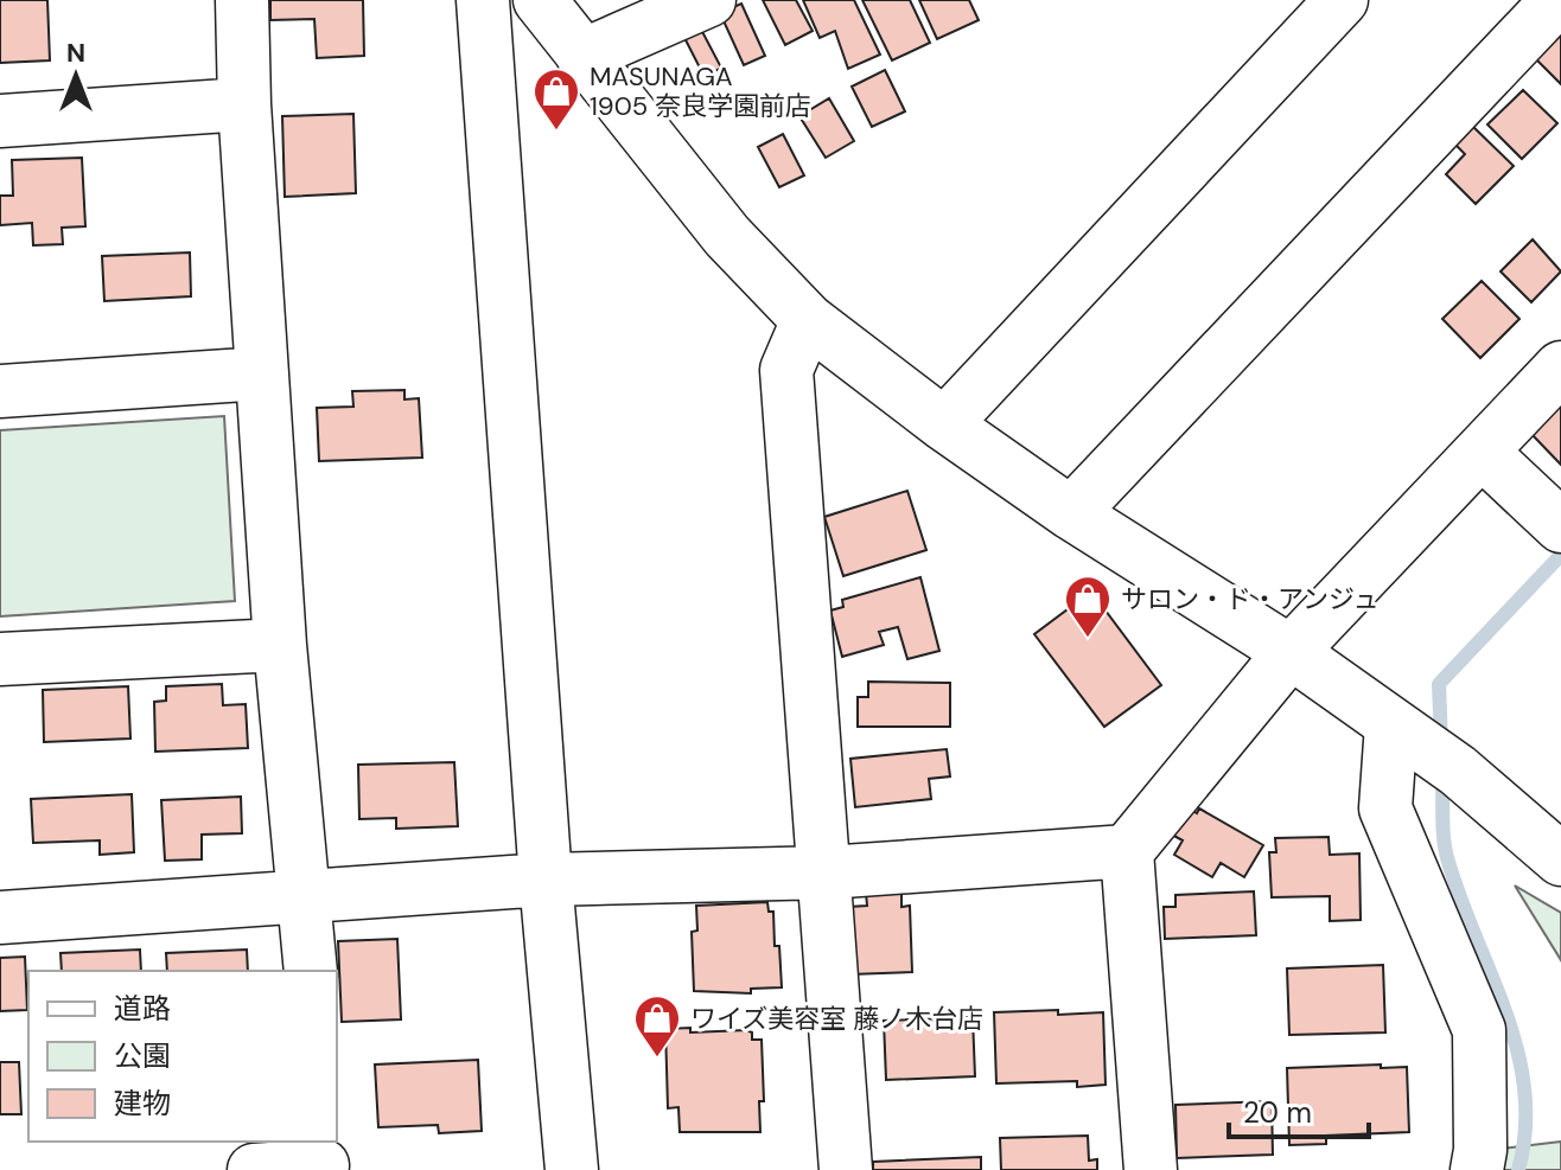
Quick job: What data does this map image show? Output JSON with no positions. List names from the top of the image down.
{
  "places": {
    "shop": ["MASUNAGA 1905 奈良学園前店", "サロン・ド・アンジュ", "ワイズ美容室 藤ノ木台店"]
  },
  "legend": ["道路", "公園", "建物"],
  "scale_bar": "20 m",
  "north": "top"
}
